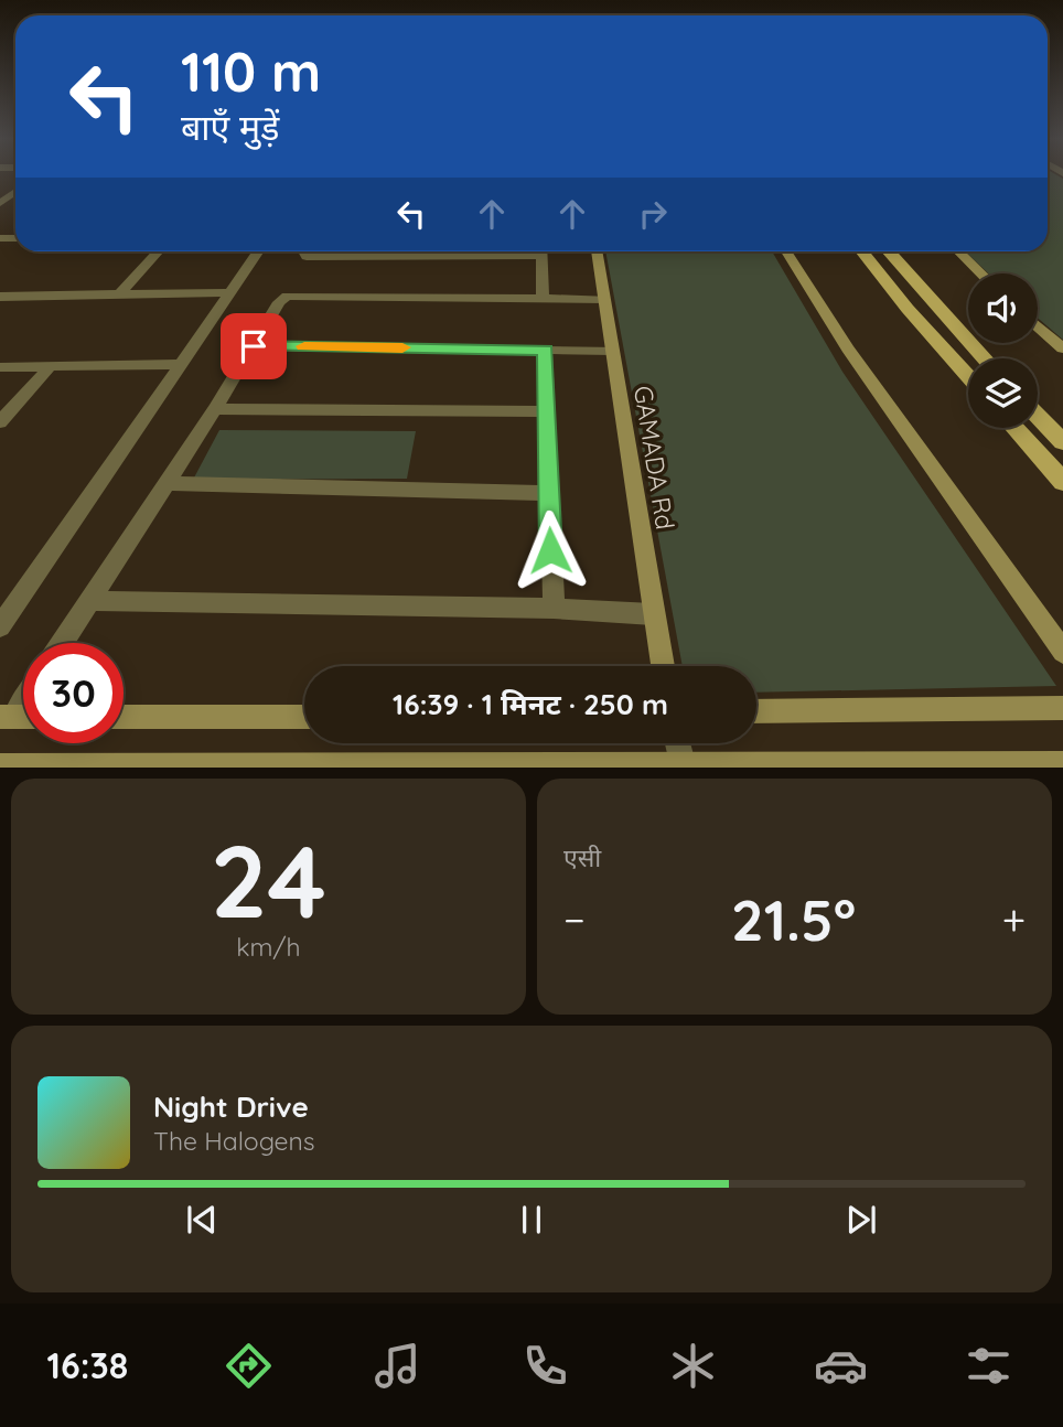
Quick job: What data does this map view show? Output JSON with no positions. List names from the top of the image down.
{
  "streets": {
    "street": ["GAMADA Rd"]
  },
  "page": {
    "turn": ["110 m", "बाएँ मुड़ें"],
    "limit": "30",
    "trip": "16:39 · 1 मिनट · 250 m",
    "tile": [
      ["24", "km/h"],
      "एसी"
    ],
    "heat": ["−", "21.5°", "+"],
    "song": ["Night Drive", "The Halogens"],
    "tabs": "16:38"
  }
}
